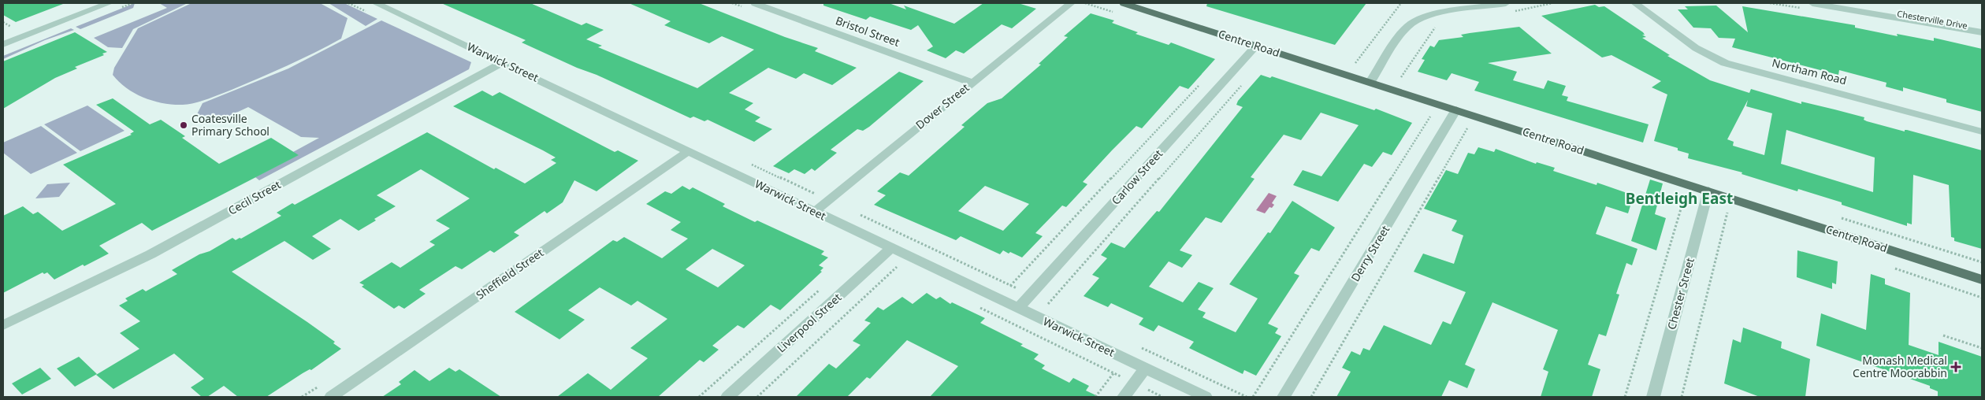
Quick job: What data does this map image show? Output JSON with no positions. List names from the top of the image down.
{
  "streets": {
    "main road": ["Centre Road"],
    "street": [
      "Chesterville Drive",
      "Bristol Street",
      "Warwick Street",
      "Northam Road",
      "Dover Street",
      "Carlow Street",
      "Cecil Street",
      "Derry Street",
      "Sheffield Street",
      "Chester Street",
      "Liverpool Street"
    ]
  },
  "crossings": [
    ["Bristol Street", "Dover Street"],
    ["Centre Road", "Carlow Street"],
    ["Centre Road", "Derry Street"],
    ["Centre Road", "Chester Street"],
    ["Warwick Street", "Dover Street"],
    ["Warwick Street", "Carlow Street"],
    ["Warwick Street", "Cecil Street"],
    ["Warwick Street", "Sheffield Street"],
    ["Warwick Street", "Liverpool Street"]
  ],
  "districts": ["Bentleigh East"],
  "places": {
    "other": ["Coatesville Primary School"],
    "health": ["Monash Medical Centre Moorabbin"]
  }
}
